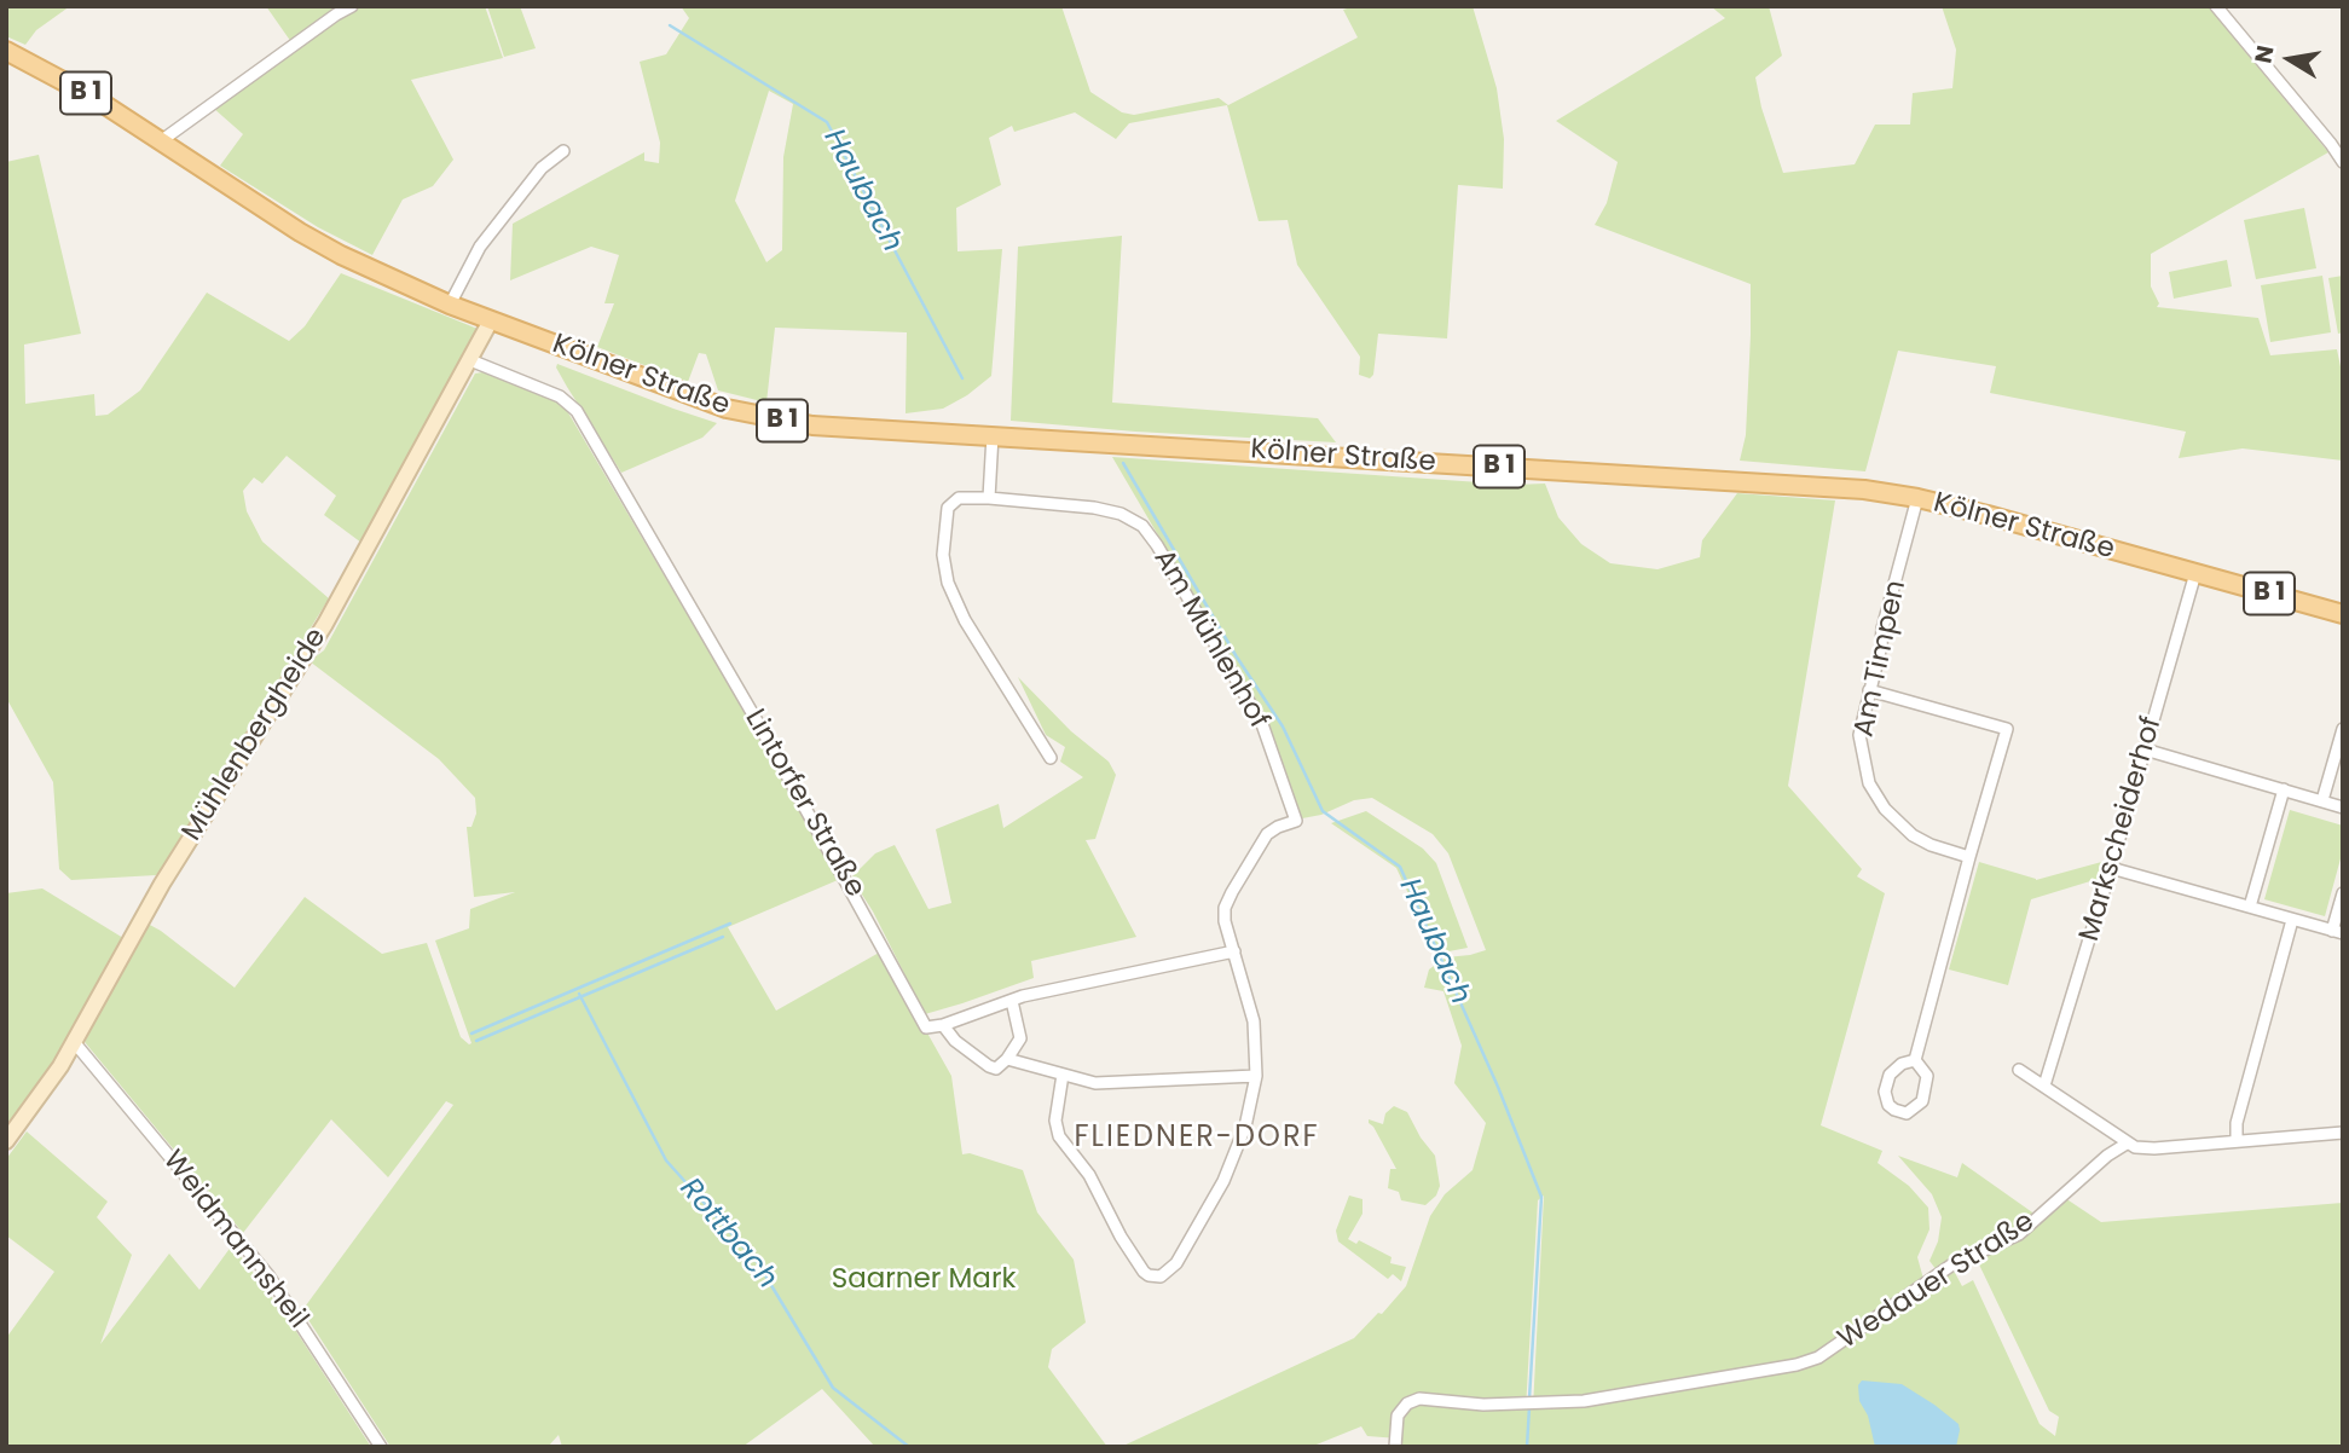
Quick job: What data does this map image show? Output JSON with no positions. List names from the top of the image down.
{
  "streets": {
    "main road": ["B 1", "Kölner Straße"],
    "street": [
      "Am Mühlenhof",
      "Am Timpen",
      "Mühlenbergheide",
      "Lintorfer Straße",
      "Markscheiderhof",
      "Weidmannsheil",
      "Wedauer Straße"
    ]
  },
  "crossings": [
    ["Kölner Straße", "Am Timpen"],
    ["Kölner Straße", "Mühlenbergheide"],
    ["Kölner Straße", "Markscheiderhof"],
    ["Mühlenbergheide", "Lintorfer Straße"],
    ["Mühlenbergheide", "Weidmannsheil"]
  ],
  "districts": ["FLIEDNER-DORF"],
  "water": ["Haubach", "Rottbach"],
  "parks": ["Saarner Mark"],
  "north": "left"
}
